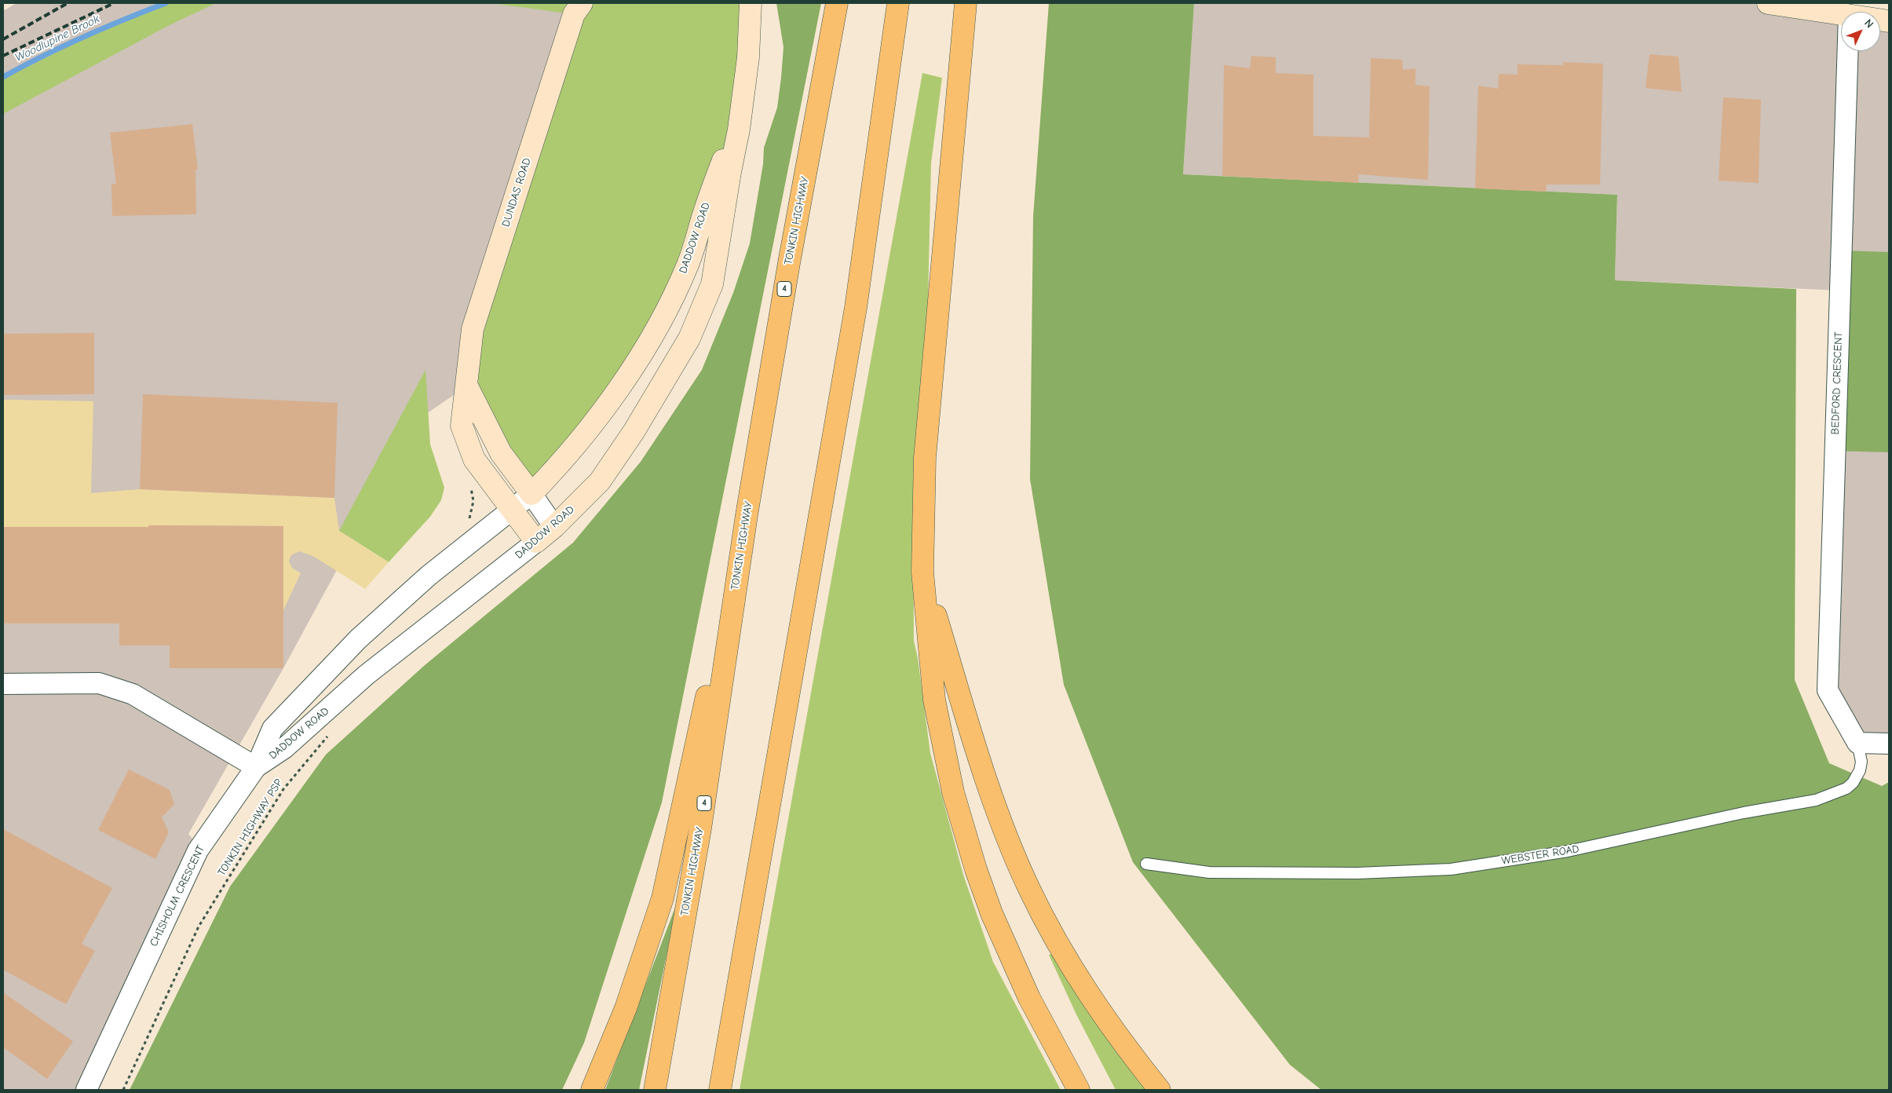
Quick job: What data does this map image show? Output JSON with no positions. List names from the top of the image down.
{
  "streets": {
    "highway": ["TONKIN HIGHWAY", "4"],
    "main road": ["DUNDAS ROAD", "DADDOW ROAD"],
    "street": ["BEDFORD CRESCENT", "CHISHOLM CRESCENT"],
    "lane": ["WEBSTER ROAD"],
    "path": ["TONKIN HIGHWAY PSP"]
  },
  "crossings": [
    ["DUNDAS ROAD", "DADDOW ROAD"],
    ["DADDOW ROAD", "CHISHOLM CRESCENT"],
    ["BEDFORD CRESCENT", "WEBSTER ROAD"]
  ],
  "water": ["Woodlupine Brook"],
  "north": "top right"
}
